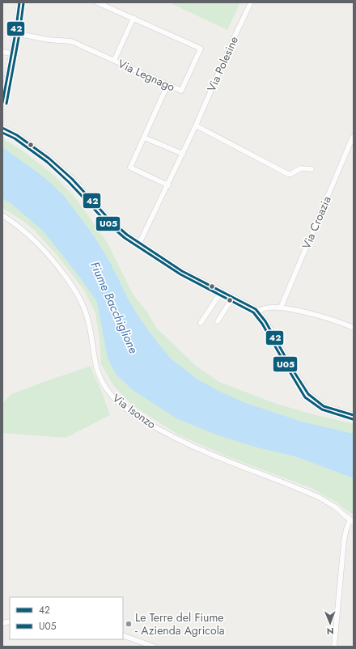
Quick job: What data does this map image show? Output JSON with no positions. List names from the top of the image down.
{
  "streets": {
    "street": [
      "Via Polesine",
      "Via Legnago",
      "Via Croazia",
      "Via Isonzo"
    ]
  },
  "water": ["Fiume Bacchiglione"],
  "places": ["Le Terre del Fiume - Azienda Agricola"],
  "lines": ["transit line 42", "transit line U05"],
  "legend": ["42", "U05"],
  "north": "bottom"
}
